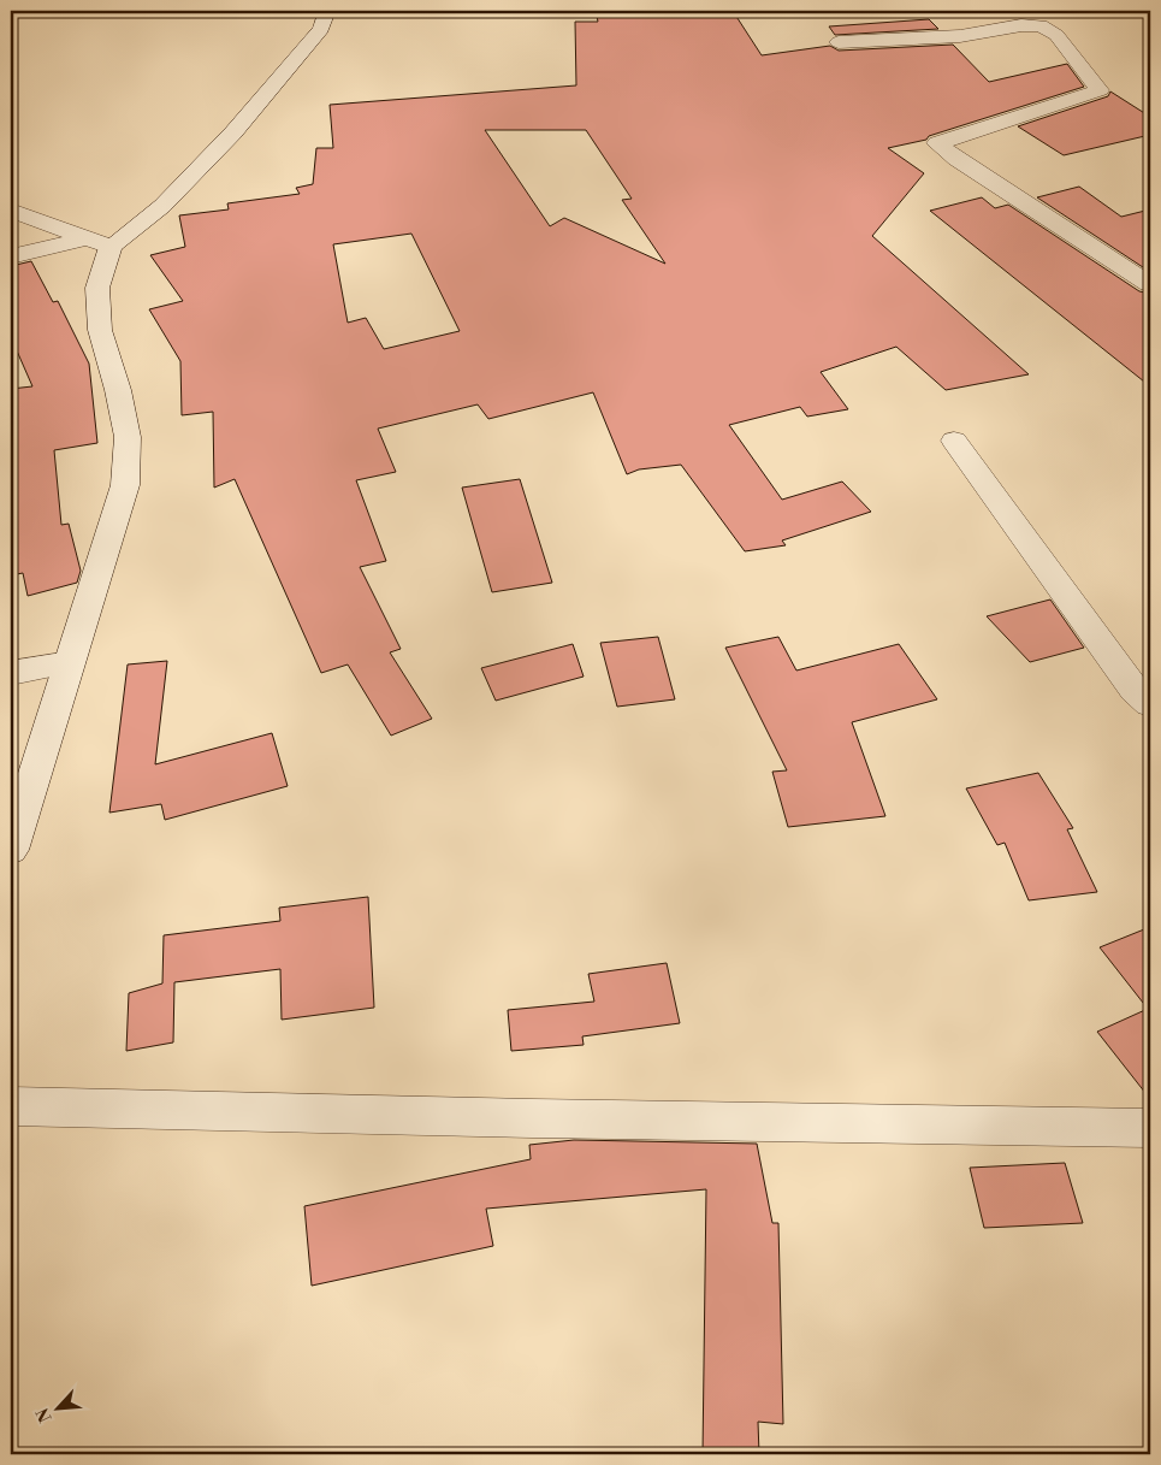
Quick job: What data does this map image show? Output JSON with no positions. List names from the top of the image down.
{
  "north": "bottom left"
}
